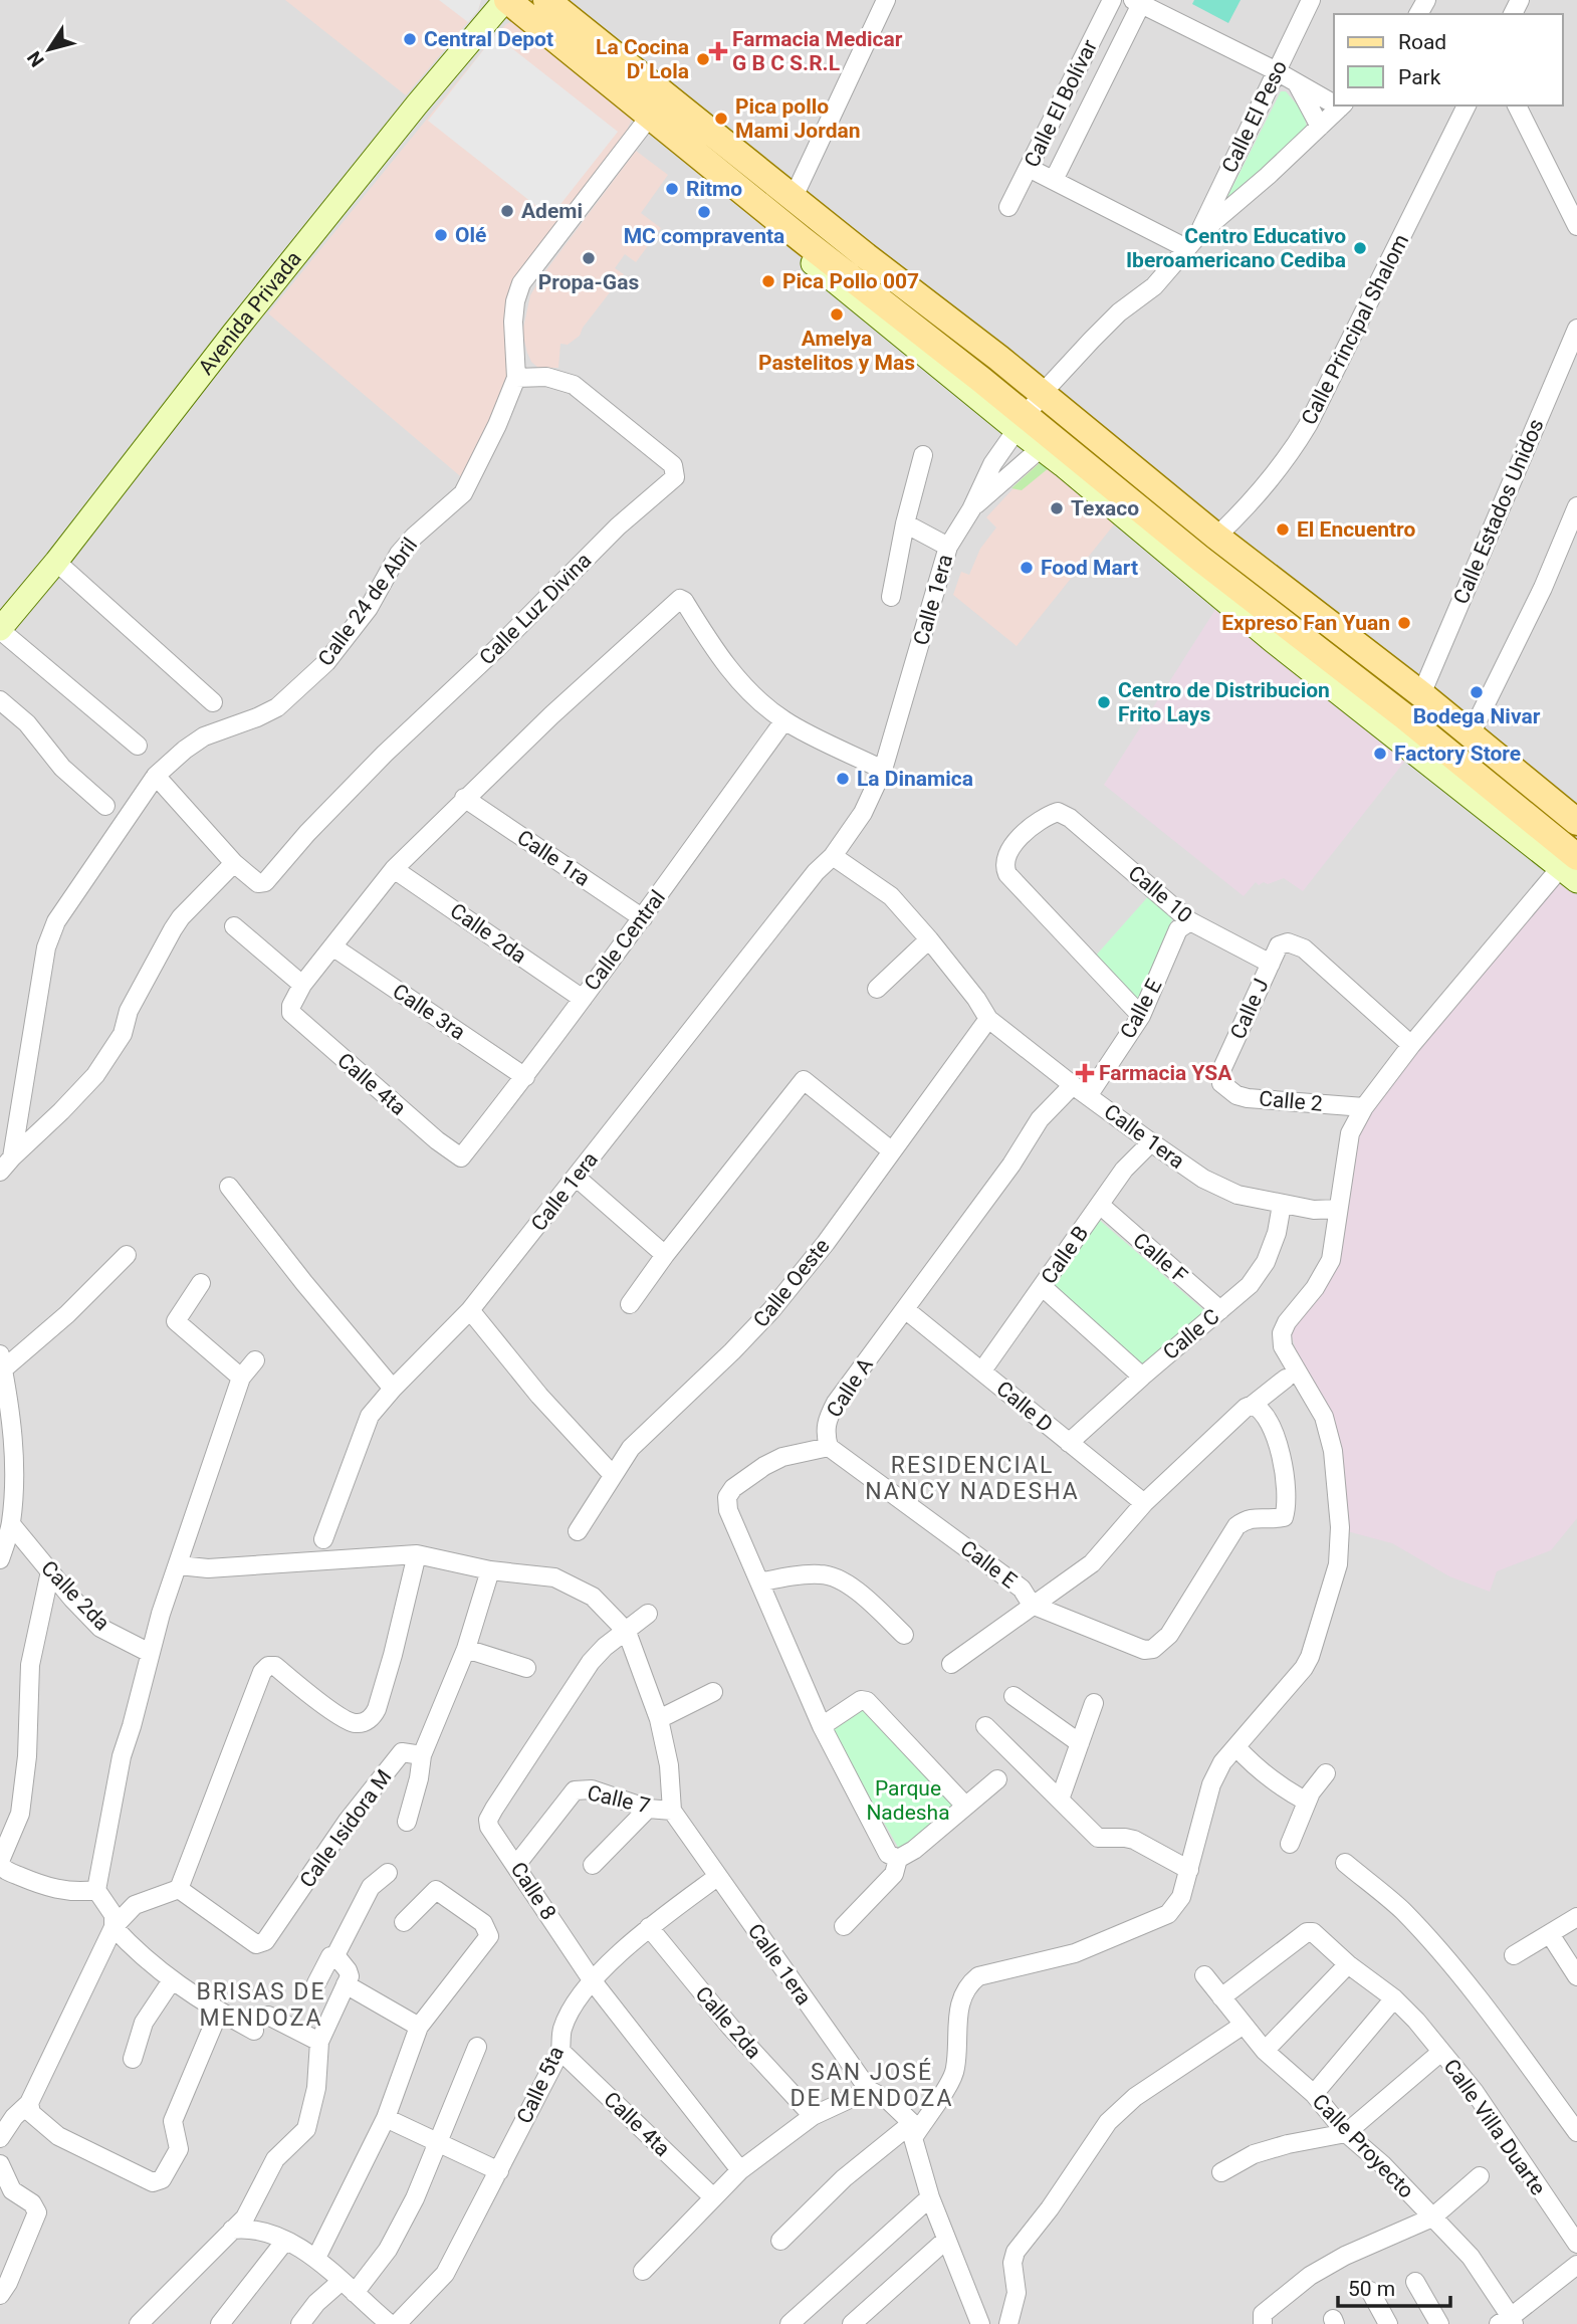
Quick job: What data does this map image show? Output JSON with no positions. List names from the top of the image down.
{
  "streets": {
    "main road": ["Avenida Privada"],
    "street": [
      "Calle El Bolívar",
      "Calle El Peso",
      "Calle Principal Shalom",
      "Calle Estados Unidos",
      "Calle 1era",
      "Calle 24 de Abril",
      "Calle Luz Divina",
      "Calle 1ra",
      "Calle 10",
      "Calle 2da",
      "Calle Central",
      "Calle E",
      "Calle J",
      "Calle 3ra",
      "Calle 4ta",
      "Calle 2",
      "Calle B",
      "Calle F",
      "Calle Oeste",
      "Calle C",
      "Calle A",
      "Calle D",
      "Calle 7",
      "Calle Isidora M",
      "Calle 8",
      "Calle 5ta",
      "Calle Villa Duarte",
      "Calle Proyecto"
    ]
  },
  "crossings": [
    ["Calle El Peso", "Calle 1era"],
    ["Calle 1era", "Calle E"],
    ["Calle 1era", "Calle B"],
    ["Calle 1era", "Calle Oeste"],
    ["Calle 1era", "Calle C"],
    ["Calle 1era", "Calle A"],
    ["Calle 1era", "Calle 7"],
    ["Calle 1era", "Calle 5ta"],
    ["Calle 24 de Abril", "Calle Luz Divina"],
    ["Calle 1ra", "Calle Central"],
    ["Calle 10", "Calle E"],
    ["Calle 10", "Calle J"],
    ["Calle 2da", "Calle Central"],
    ["Calle 2da", "Calle 5ta"],
    ["Calle Central", "Calle 3ra"],
    ["Calle Central", "Calle 4ta"],
    ["Calle E", "Calle A"],
    ["Calle J", "Calle 2"],
    ["Calle 4ta", "Calle 5ta"],
    ["Calle B", "Calle F"],
    ["Calle B", "Calle D"],
    ["Calle F", "Calle C"],
    ["Calle C", "Calle D"],
    ["Calle A", "Calle D"],
    ["Calle 7", "Calle 8"],
    ["Calle 8", "Calle 5ta"],
    ["Calle Villa Duarte", "Calle Proyecto"]
  ],
  "districts": ["RESIDENCIAL NANCY NADESHA", "BRISAS DE MENDOZA", "SAN JOSÉ DE MENDOZA"],
  "parks": ["Parque Nadesha"],
  "places": {
    "other": [
      "Central Depot",
      "La Cocina D' Lola",
      "Pica pollo Mami Jordan",
      "Ritmo",
      "Ademi",
      "MC compraventa",
      "Olé",
      "Centro Educativo Iberoamericano Cediba",
      "Propa-Gas",
      "Pica Pollo 007",
      "Amelya Pastelitos y Mas",
      "Texaco",
      "El Encuentro",
      "Food Mart",
      "Expreso Fan Yuan",
      "Bodega Nivar",
      "Centro de Distribucion Frito Lays",
      "Factory Store",
      "La Dinamica"
    ],
    "health": ["Farmacia Medicar G B C S.R.L", "Farmacia YSA"]
  },
  "legend": ["Road", "Park"],
  "scale_bar": "50 m",
  "north": "bottom left"
}
